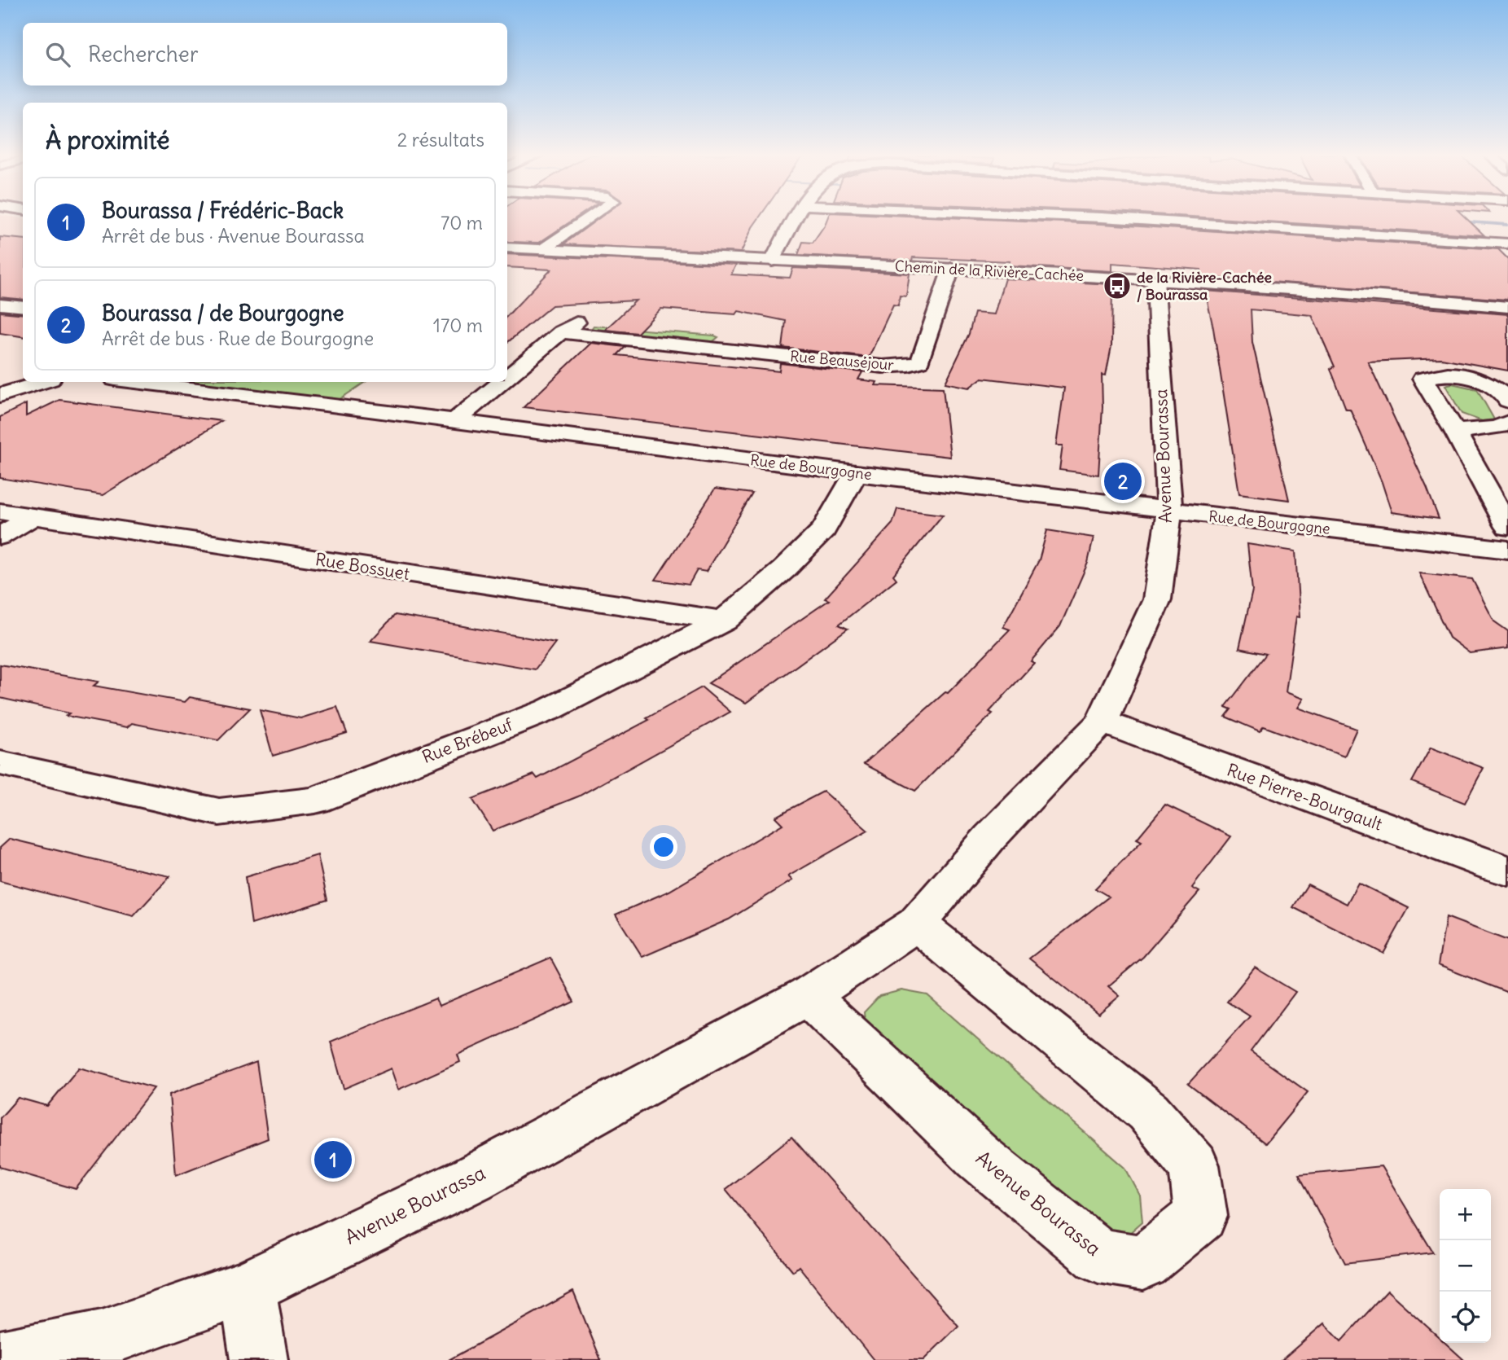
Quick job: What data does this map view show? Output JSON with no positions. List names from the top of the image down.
{
  "streets": {
    "street": [
      "Chemin de la Rivière-Cachée",
      "Rue Beauséjour",
      "Avenue Bourassa",
      "Rue de Bourgogne",
      "Rue Bossuet",
      "Rue Brébeuf",
      "Rue Pierre-Bourgault"
    ]
  },
  "crossings": [
    ["Chemin de la Rivière-Cachée", "Rue Beauséjour"],
    ["Chemin de la Rivière-Cachée", "Avenue Bourassa"],
    ["Avenue Bourassa", "Rue de Bourgogne"],
    ["Avenue Bourassa", "Rue Pierre-Bourgault"],
    ["Rue de Bourgogne", "Rue Brébeuf"],
    ["Rue Bossuet", "Rue Brébeuf"]
  ],
  "places": {
    "bus stop": ["de la Rivière-Cachée / Bourassa"]
  },
  "page": {
    "search": "Rechercher",
    "heading": ["À proximité", "2 résultats"],
    "list": [
      {
        "mark": "1",
        "name": "Bourassa / Frédéric-Back",
        "note": "Arrêt de bus · Avenue Bourassa",
        "value": "70 m"
      },
      {
        "mark": "2",
        "name": "Bourassa / de Bourgogne",
        "note": "Arrêt de bus · Rue de Bourgogne",
        "value": "170 m"
      }
    ],
    "pins": ["2", "1"],
    "map_buttons": ["+", "−"]
  }
}
